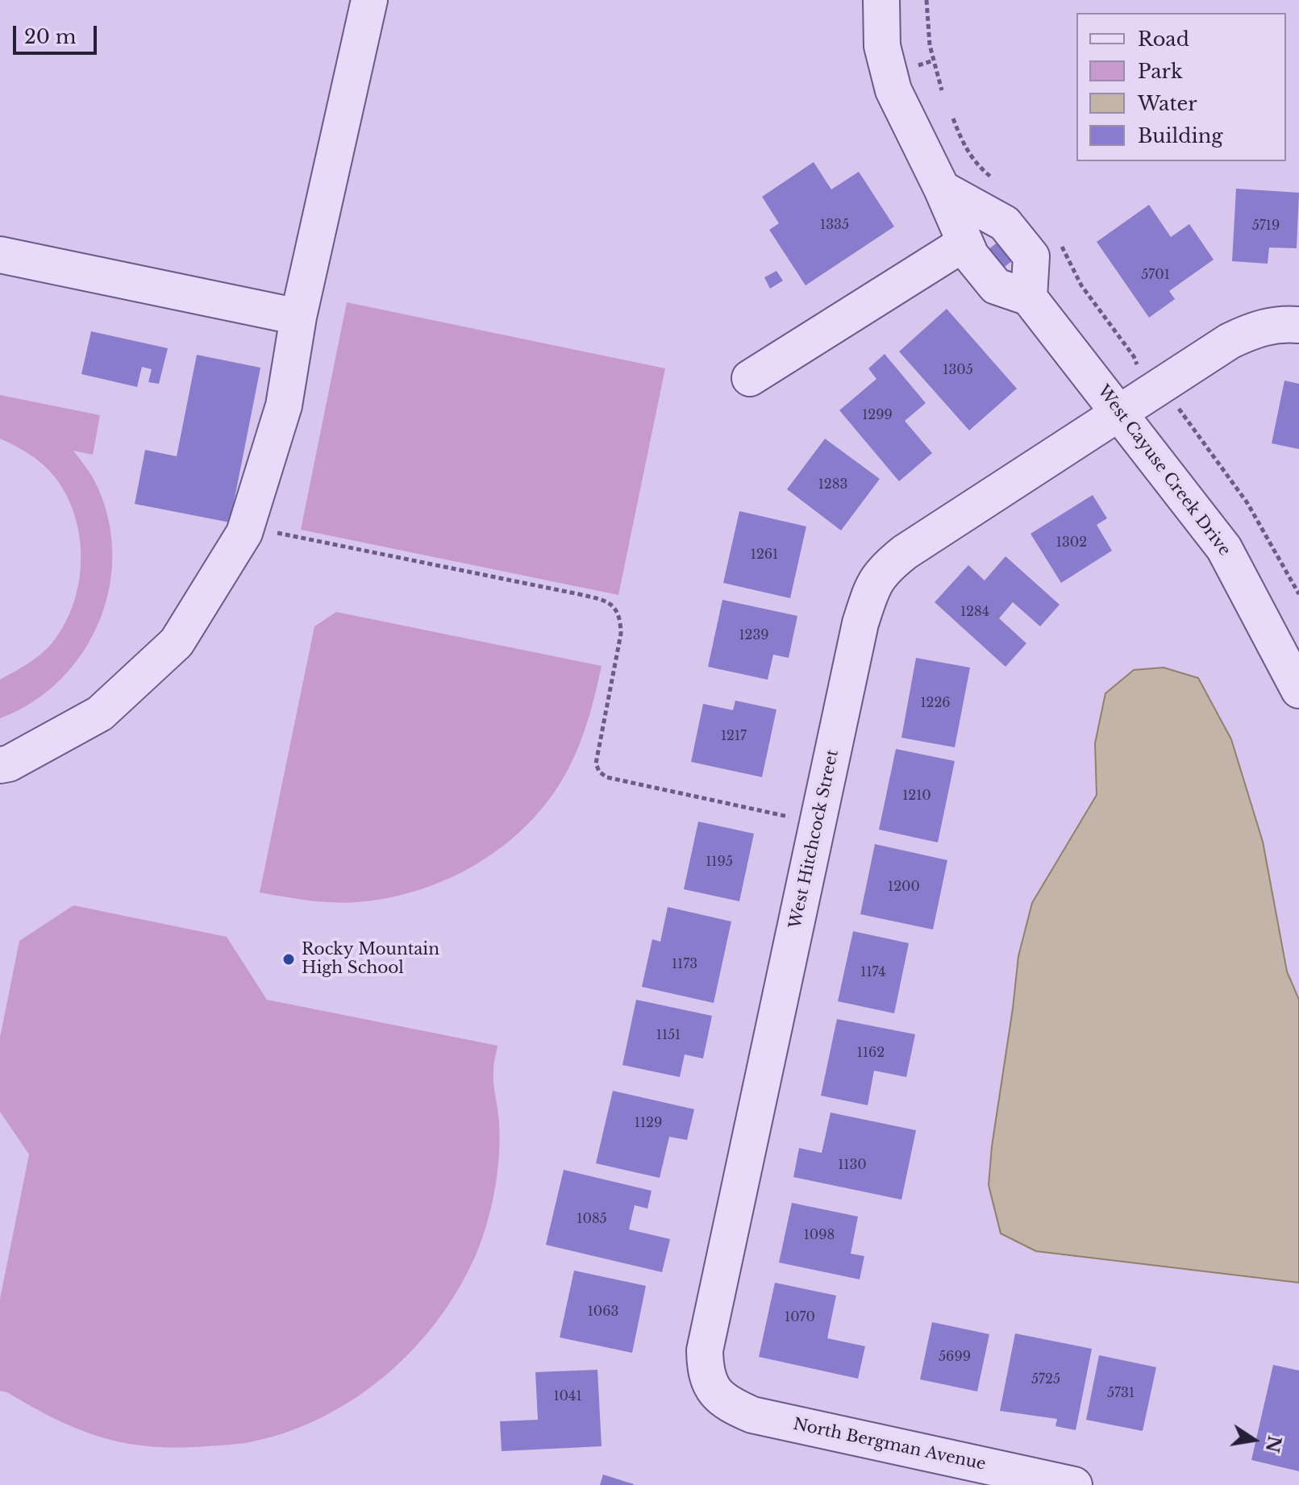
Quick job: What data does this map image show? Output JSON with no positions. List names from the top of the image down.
{
  "streets": {
    "street": ["West Cayuse Creek Drive", "West Hitchcock Street", "North Bergman Avenue"]
  },
  "crossings": [
    ["West Cayuse Creek Drive", "West Hitchcock Street"],
    ["West Hitchcock Street", "North Bergman Avenue"]
  ],
  "places": ["Rocky Mountain High School"],
  "house_numbers": [
    "1335",
    "5719",
    "5701",
    "1305",
    "1299",
    "1283",
    "1302",
    "1261",
    "1284",
    "1239",
    "1226",
    "1217",
    "1210",
    "1195",
    "1200",
    "1173",
    "1174",
    "1151",
    "1162",
    "1129",
    "1130",
    "1085",
    "1098",
    "1063",
    "1070",
    "5699",
    "5725",
    "5731",
    "1041"
  ],
  "legend": [
    "Road",
    "Park",
    "Water",
    "Building"
  ],
  "scale_bar": "20 m",
  "north": "right"
}
